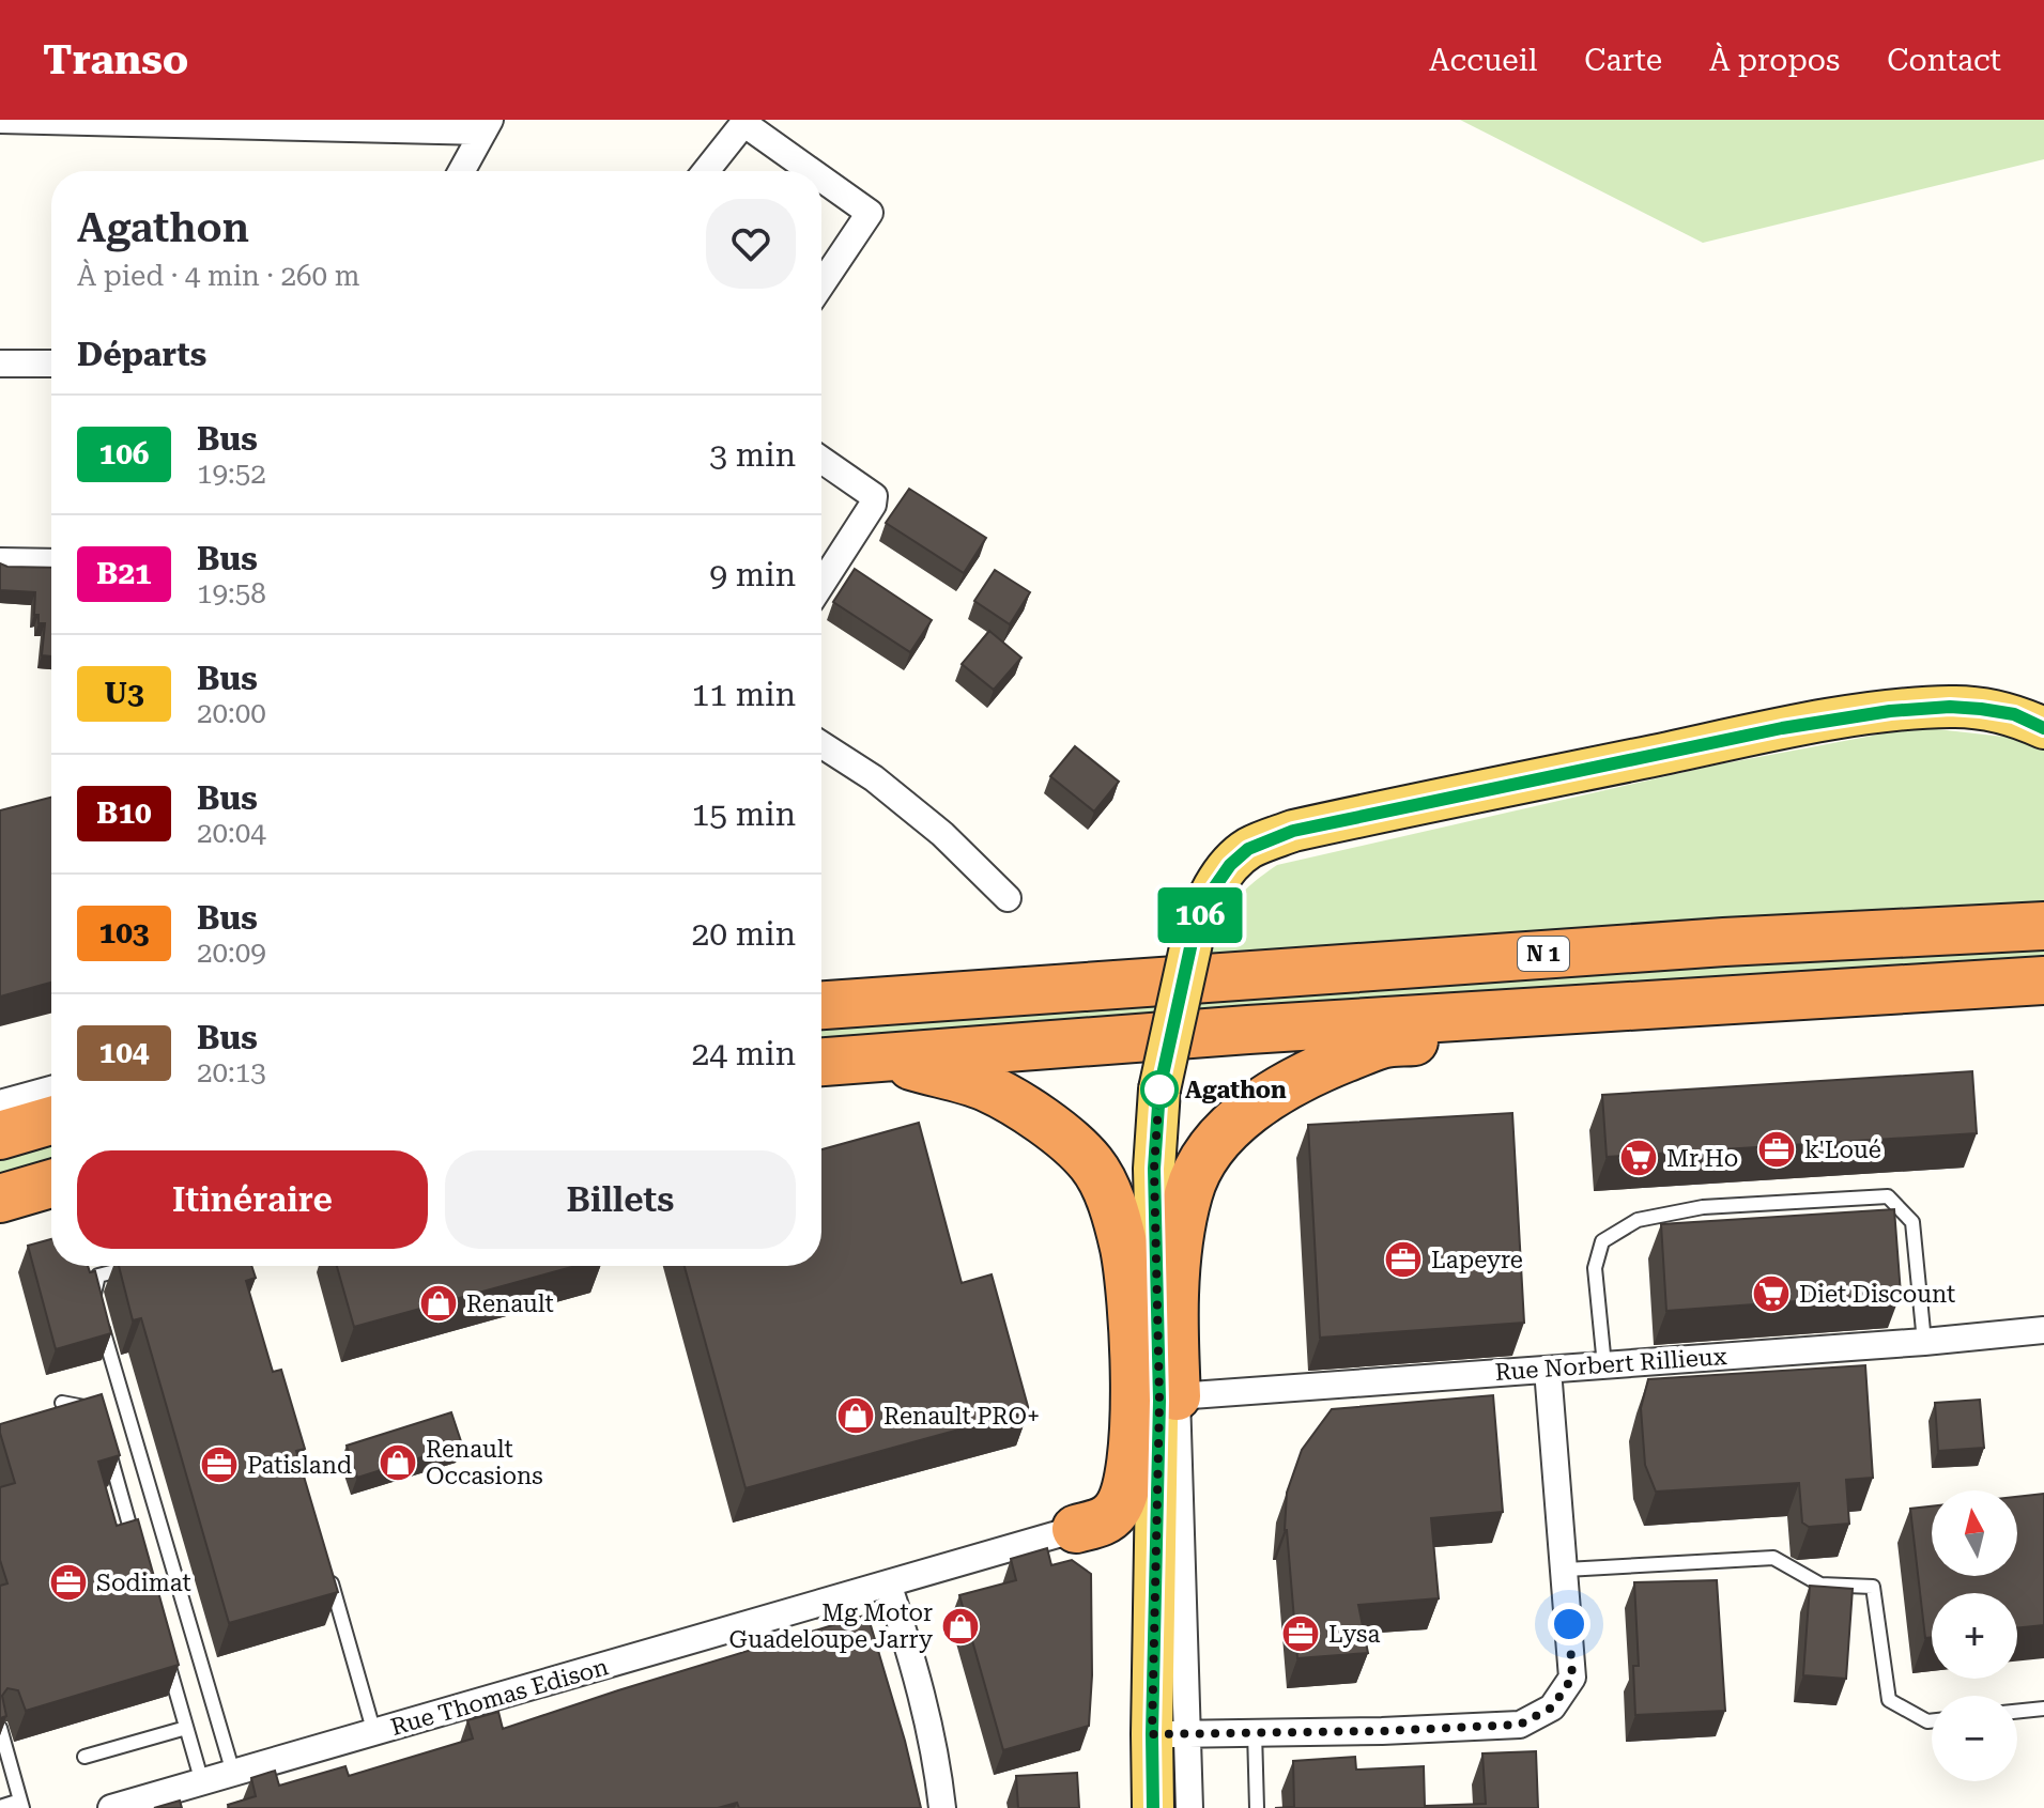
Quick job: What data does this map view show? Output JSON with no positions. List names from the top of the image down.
{
  "streets": {
    "highway": ["N 1"],
    "street": ["Rue Norbert Rillieux", "Rue Thomas Edison"]
  },
  "places": {
    "other": ["Agathon"],
    "office": [
      "k'Loué",
      "Lapeyre",
      "Patisland",
      "Sodimat",
      "Lysa"
    ],
    "supermarket": ["Mr Ho", "Diet Discount"],
    "shop": [
      "Renault",
      "Renault PRO+",
      "Renault Occasions",
      "Mg Motor Guadeloupe Jarry"
    ]
  },
  "lines": ["bus line 106"],
  "north": "top",
  "page": {
    "header": "Transo",
    "nav": [
      "Accueil",
      "Carte",
      "À propos",
      "Contact"
    ],
    "on_map": "106",
    "heading": [
      ["Agathon", "À pied · 4 min · 260 m"],
      "Départs"
    ],
    "list": [
      {
        "mark": "106",
        "name": "Bus",
        "note": "19:52",
        "value": "3 min"
      },
      {
        "mark": "B21",
        "name": "Bus",
        "note": "19:58",
        "value": "9 min"
      },
      {
        "mark": "U3",
        "name": "Bus",
        "note": "20:00",
        "value": "11 min"
      },
      {
        "mark": "B10",
        "name": "Bus",
        "note": "20:04",
        "value": "15 min"
      },
      {
        "mark": "103",
        "name": "Bus",
        "note": "20:09",
        "value": "20 min"
      },
      {
        "mark": "104",
        "name": "Bus",
        "note": "20:13",
        "value": "24 min"
      }
    ],
    "buttons": ["Itinéraire", "Billets"],
    "map_buttons": ["+", "−"]
  }
}
